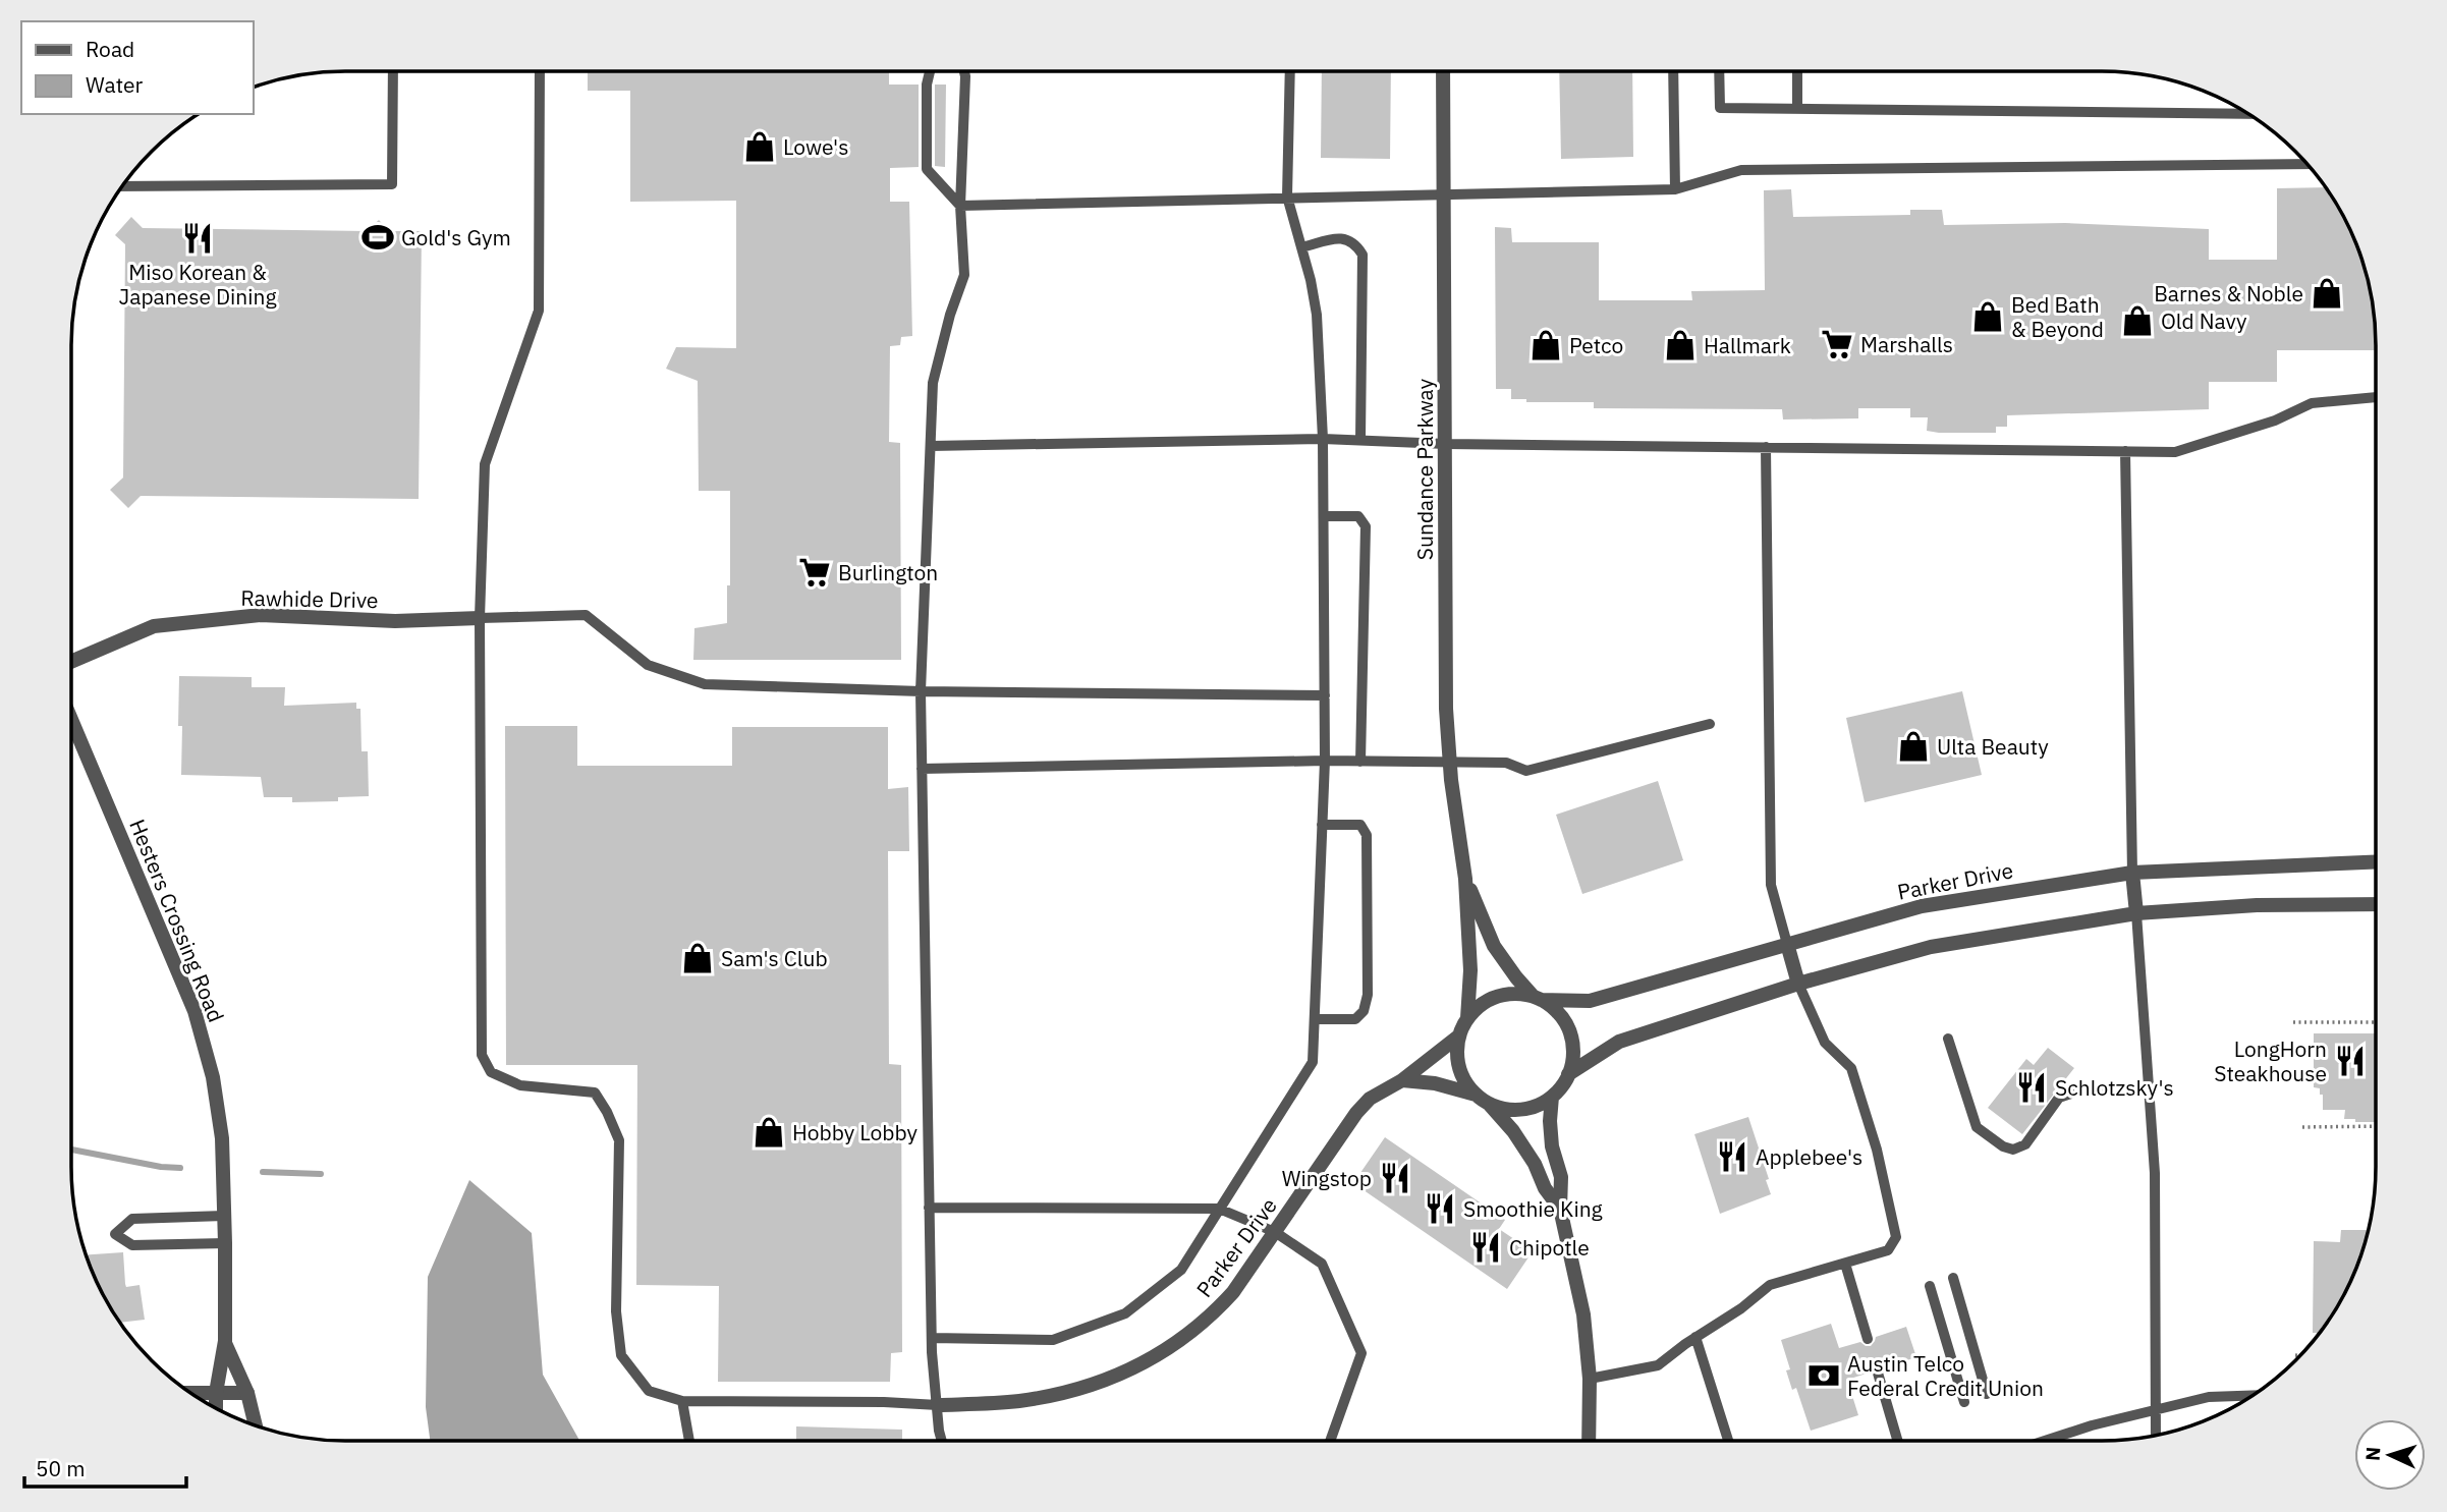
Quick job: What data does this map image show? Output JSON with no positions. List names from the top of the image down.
{
  "streets": {
    "street": [
      "Sundance Parkway",
      "Rawhide Drive",
      "Parker Drive",
      "Hesters Crossing Road"
    ]
  },
  "crossings": [
    ["Sundance Parkway", "Parker Drive"]
  ],
  "places": {
    "shop": [
      "Lowe's",
      "Barnes & Noble",
      "Bed Bath & Beyond",
      "Old Navy",
      "Petco",
      "Hallmark",
      "Ulta Beauty",
      "Sam's Club",
      "Hobby Lobby"
    ],
    "sports": ["Gold's Gym"],
    "restaurant": [
      "Miso Korean & Japanese Dining",
      "LongHorn Steakhouse",
      "Schlotzsky's",
      "Applebee's",
      "Wingstop",
      "Smoothie King",
      "Chipotle"
    ],
    "supermarket": ["Marshalls", "Burlington"],
    "bank": ["Austin Telco Federal Credit Union"]
  },
  "legend": ["Road", "Water"],
  "scale_bar": "50 m",
  "north": "left"
}
